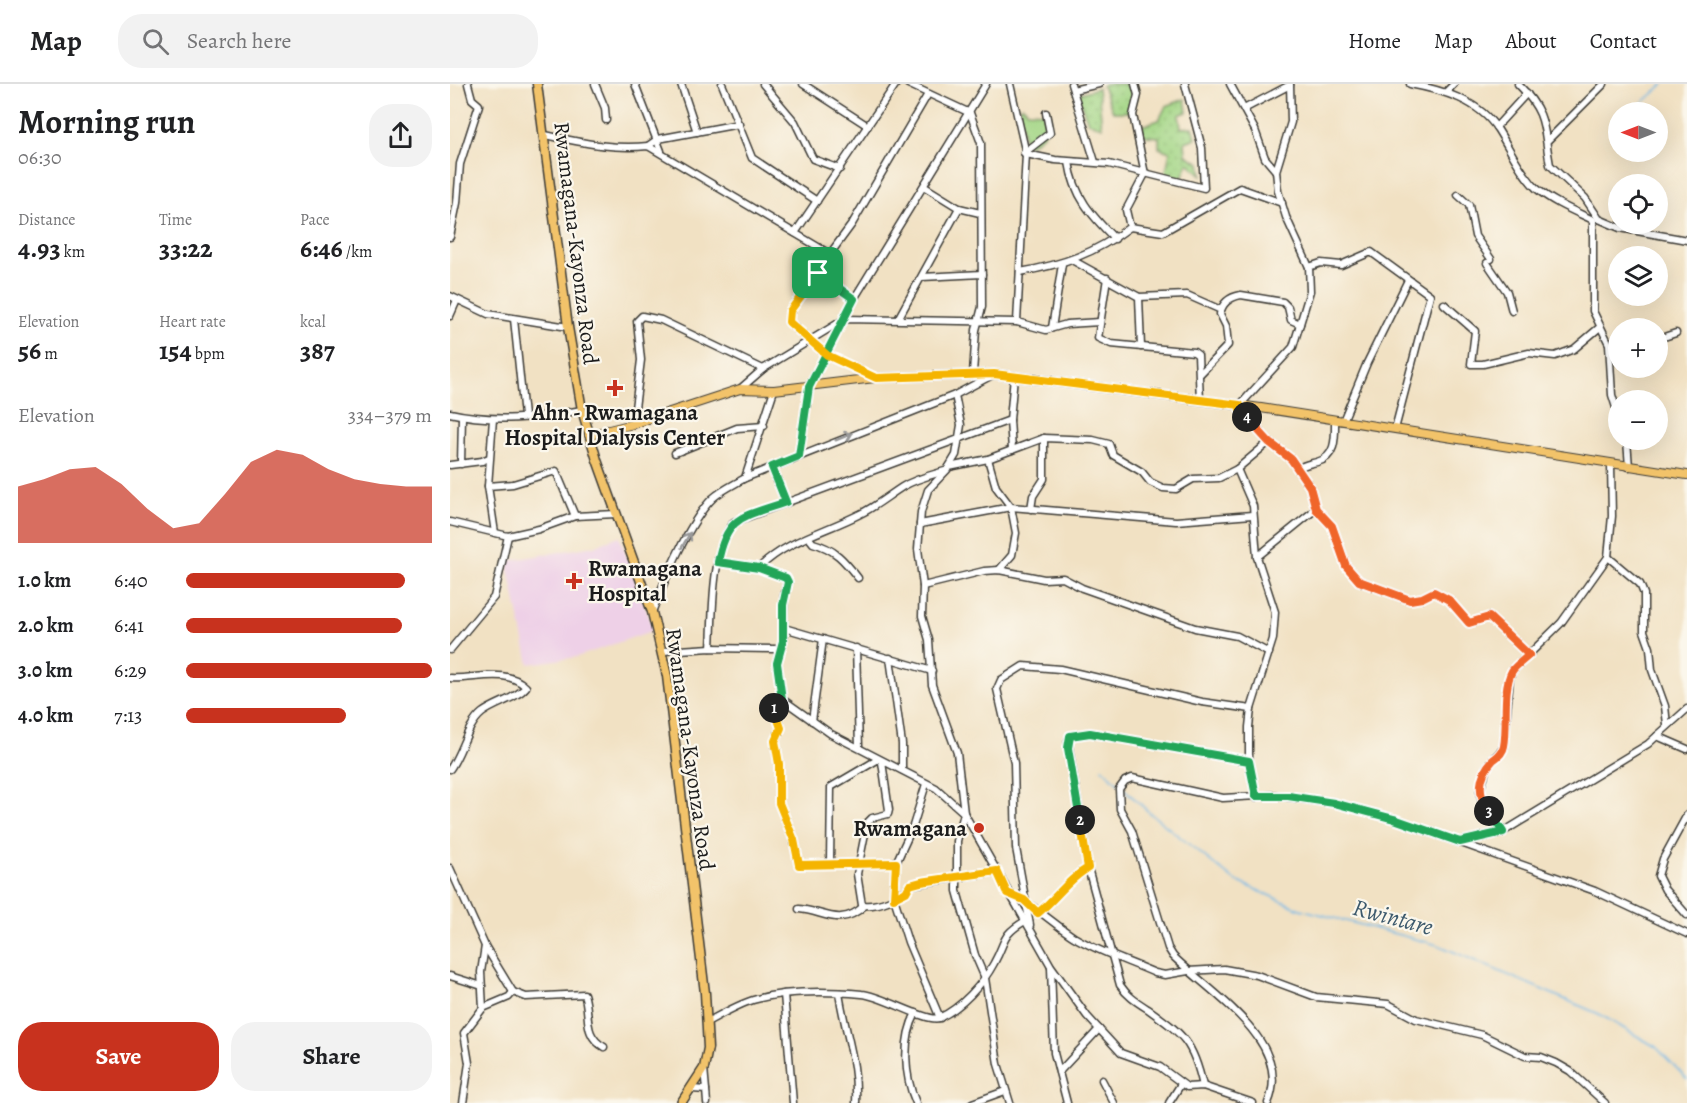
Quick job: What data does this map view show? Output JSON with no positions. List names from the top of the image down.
{
  "streets": {
    "highway": ["Rwamagana-Kayonza Road"]
  },
  "water": ["Rwintare"],
  "places": {
    "health": ["Ahn - Rwamagana Hospital Dialysis Center", "Rwamagana Hospital"],
    "other": ["Rwamagana"]
  },
  "north": "left",
  "page": {
    "header": "Map",
    "search": "Search here",
    "nav": [
      "Home",
      "Map",
      "About",
      "Contact"
    ],
    "heading": ["Morning run", "06:30"],
    "map_buttons": ["+", "−"],
    "stats": [
      ["Distance", "4.93 km"],
      ["Time", "33:22"],
      ["Pace", "6:46 /km"],
      ["Elevation", "56 m"],
      ["Heart rate", "154 bpm"],
      ["kcal", "387"]
    ],
    "chart": ["Elevation", "334–379 m"],
    "pins": [
      "4",
      "1",
      "3",
      "2"
    ],
    "list": [
      {
        "name": "1.0 km",
        "note": "6:40"
      },
      {
        "name": "2.0 km",
        "note": "6:41"
      },
      {
        "name": "3.0 km",
        "note": "6:29"
      },
      {
        "name": "4.0 km",
        "note": "7:13"
      }
    ],
    "buttons": ["Save", "Share"]
  }
}
